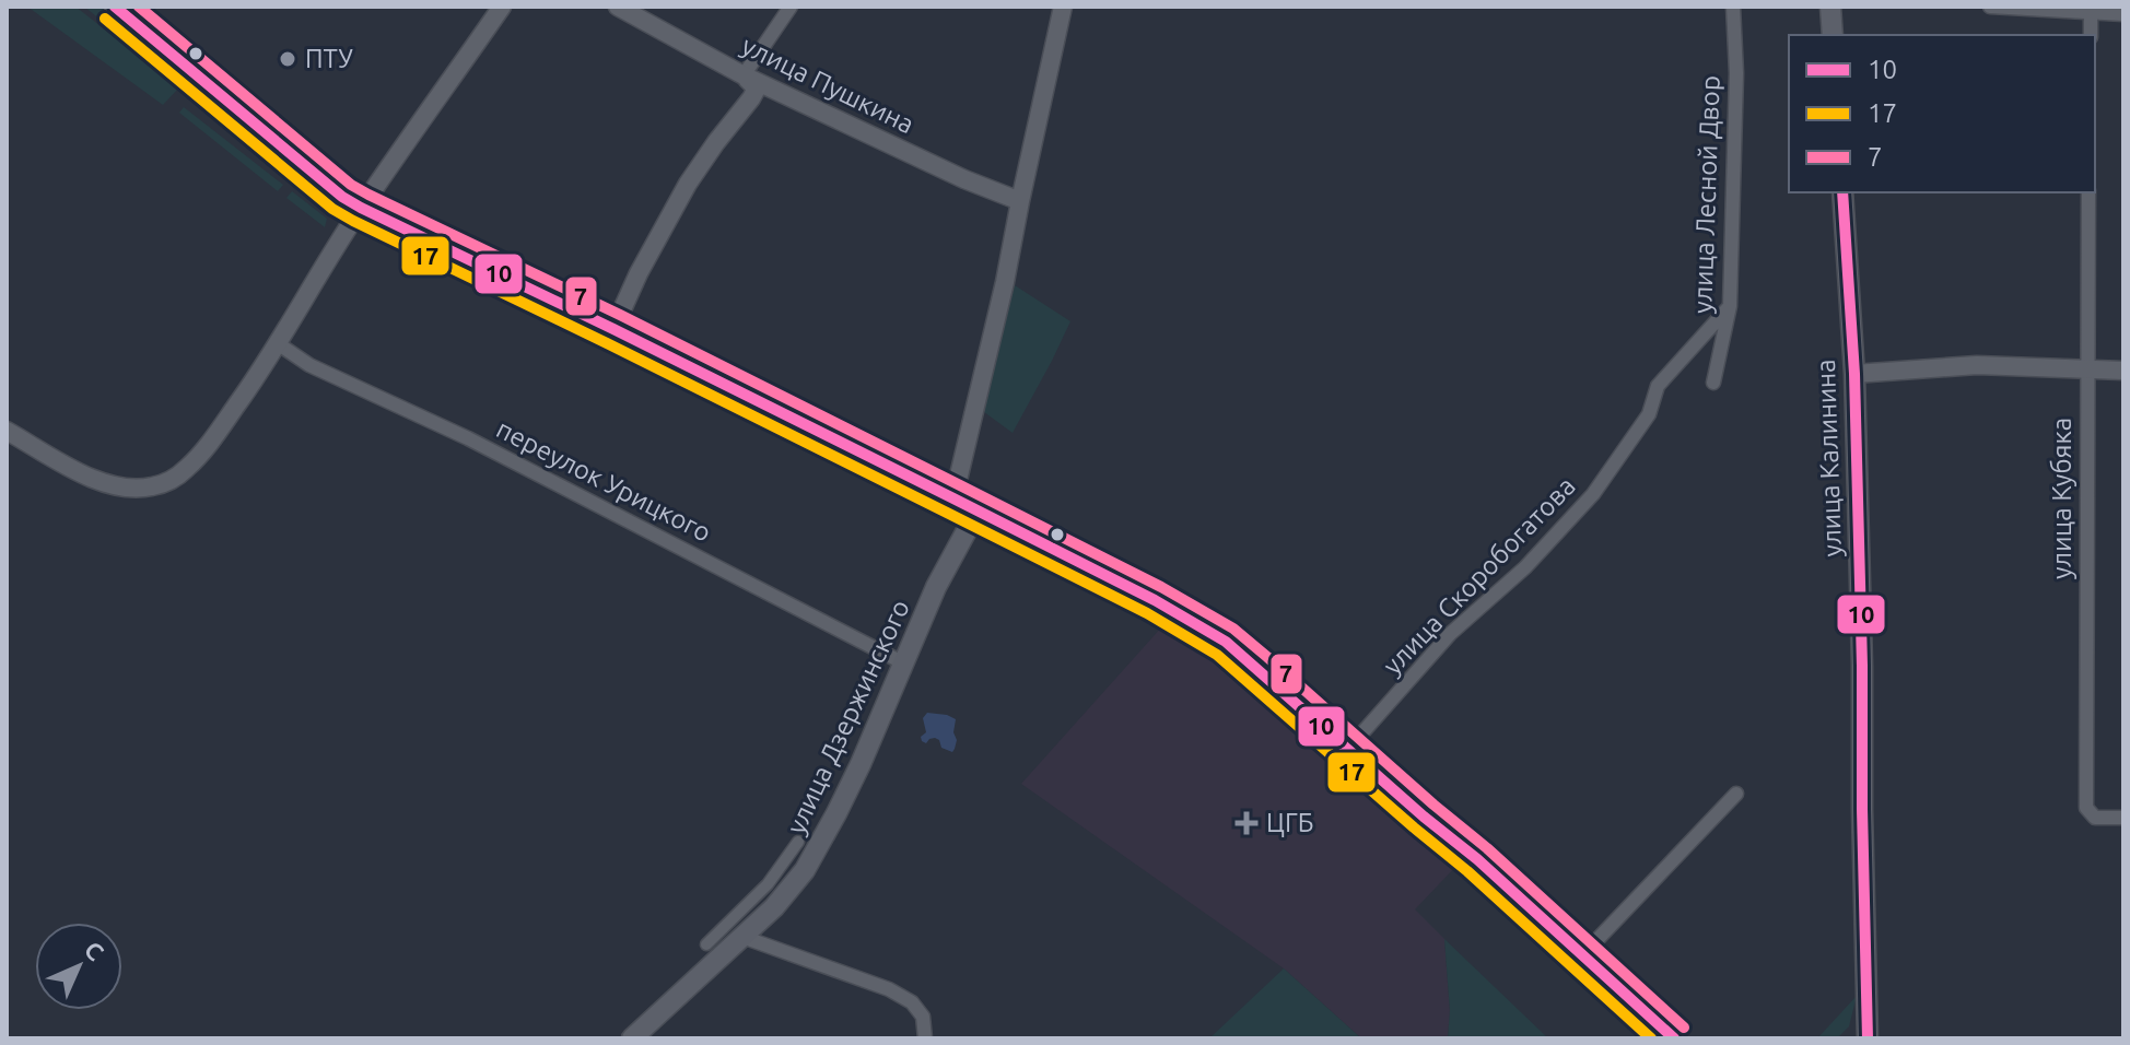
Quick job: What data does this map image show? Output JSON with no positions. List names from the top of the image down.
{
  "streets": {
    "main road": ["улица Калинина", "улица Дзержинского"],
    "street": [
      "улица Пушкина",
      "улица Лесной Двор",
      "переулок Урицкого",
      "улица Кубяка",
      "улица Скоробогатова"
    ]
  },
  "crossings": [
    ["улица Лесной Двор", "улица Скоробогатова"],
    ["переулок Урицкого", "улица Дзержинского"]
  ],
  "places": {
    "other": ["ПТУ"],
    "health": ["ЦГБ"]
  },
  "lines": ["transit line 10", "transit line 7", "transit line 17"],
  "legend": ["10", "17", "7"],
  "north": "top right"
}
